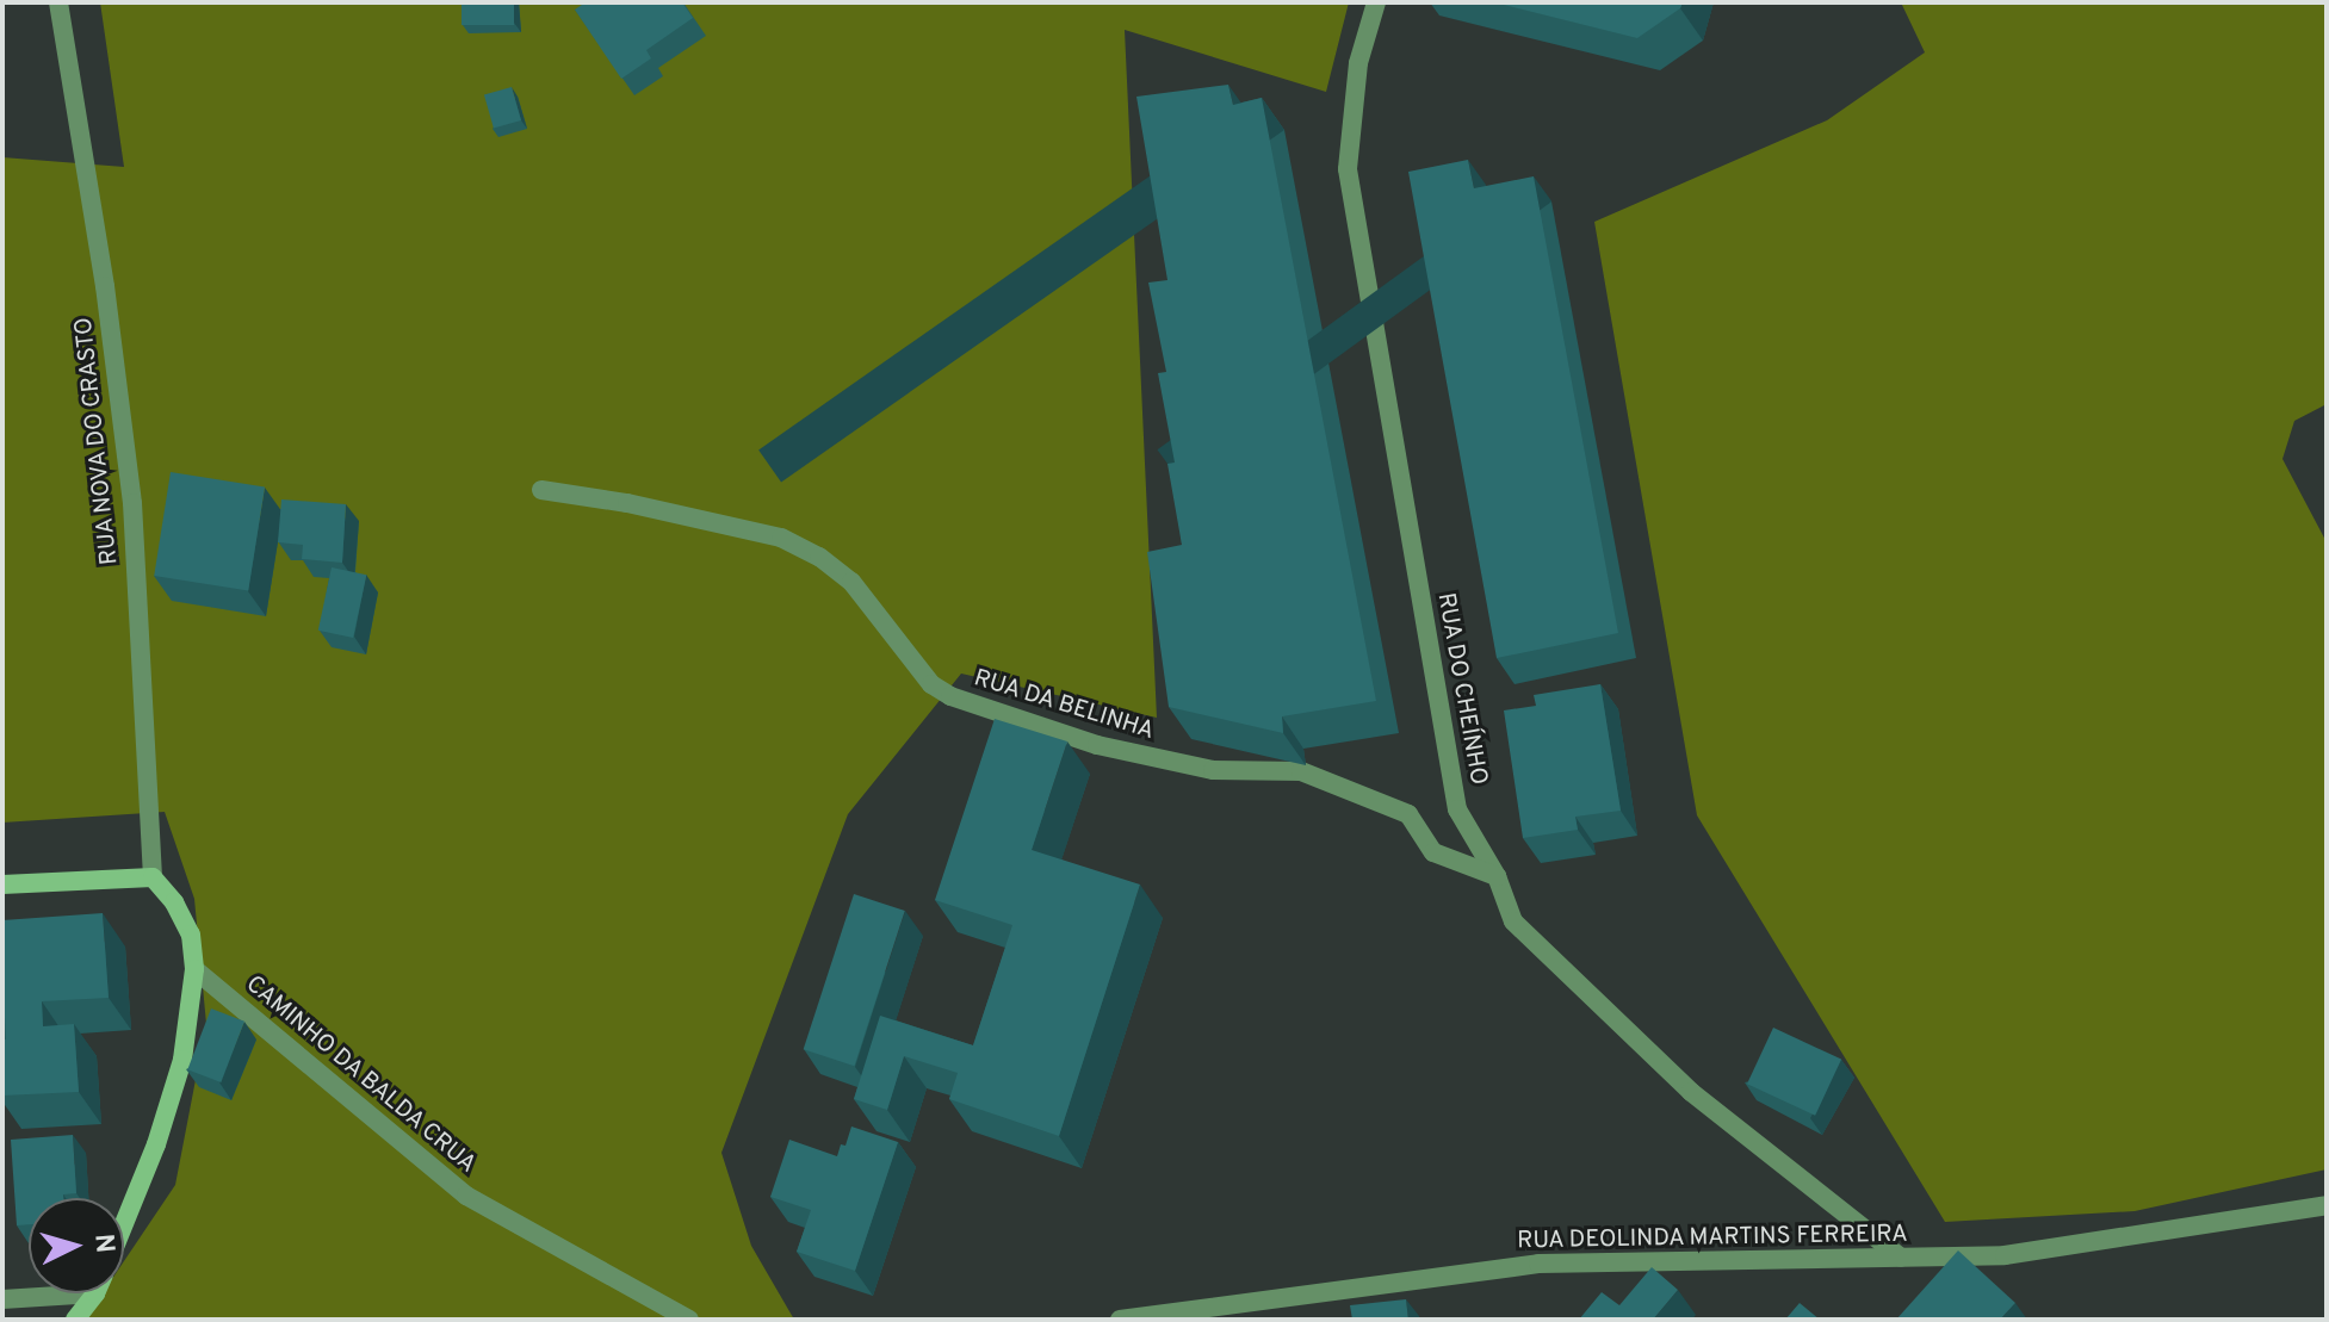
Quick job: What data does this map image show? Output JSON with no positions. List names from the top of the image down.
{
  "streets": {
    "street": [
      "RUA NOVA DO CRASTO",
      "RUA DO CHEÍNHO",
      "RUA DA BELINHA",
      "CAMINHO DA BALDA CRUA",
      "RUA DEOLINDA MARTINS FERREIRA"
    ]
  },
  "crossings": [
    ["RUA DO CHEÍNHO", "RUA DA BELINHA"],
    ["RUA DO CHEÍNHO", "RUA DEOLINDA MARTINS FERREIRA"]
  ],
  "north": "right"
}
